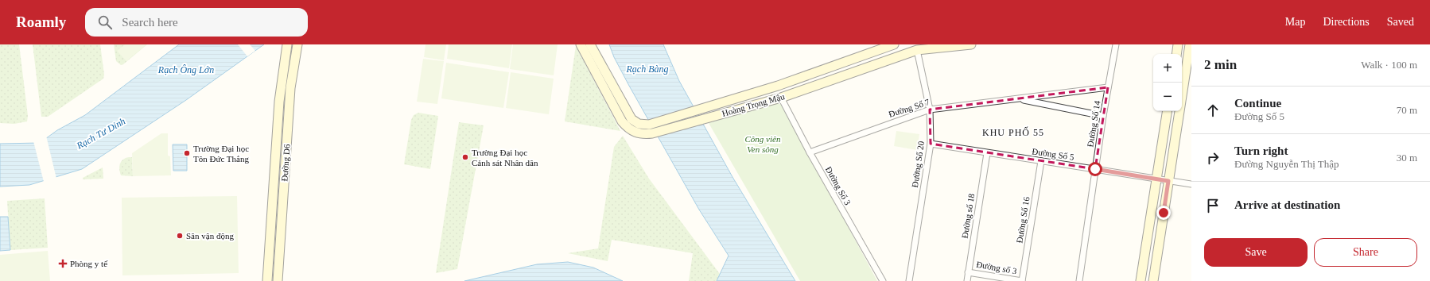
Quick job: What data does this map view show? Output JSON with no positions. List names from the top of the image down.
{
  "streets": {
    "main road": ["Hoàng Trọng Mậu", "Đường D6"],
    "street": [
      "Đường Số 7",
      "Đường Số 14",
      "Đường Số 5",
      "Đường Số 20",
      "Đường Số 3",
      "Đường số 18",
      "Đường Số 16",
      "Đường số 3"
    ]
  },
  "crossings": [
    ["Hoàng Trọng Mậu", "Đường Số 20"],
    ["Hoàng Trọng Mậu", "Đường Số 3"],
    ["Đường Số 7", "Đường Số 14"],
    ["Đường Số 7", "Đường Số 20"],
    ["Đường Số 7", "Đường Số 3"],
    ["Đường Số 14", "Đường Số 5"],
    ["Đường Số 5", "Đường Số 20"],
    ["Đường Số 5", "Đường số 18"],
    ["Đường Số 5", "Đường Số 16"],
    ["Đường số 18", "Đường số 3"],
    ["Đường Số 16", "Đường số 3"]
  ],
  "districts": ["KHU PHỐ 55"],
  "water": ["Rạch Bàng", "Rạch Ông Lớn", "Rạch Tư Dinh"],
  "parks": ["Công viên Ven sông"],
  "places": {
    "other": ["Trường Đại học Tôn Đức Thắng", "Trường Đại học Cảnh sát Nhân dân", "Sân vận động"],
    "health": ["Phòng y tế"]
  },
  "page": {
    "header": "Roamly",
    "search": "Search here",
    "nav": ["Map", "Directions", "Saved"],
    "heading": ["2 min", "Walk · 100 m"],
    "map_buttons": ["+", "−"],
    "list": [
      ["Continue", "Đường Số 5", "70 m"],
      ["Turn right", "Đường Nguyễn Thị Thập", "30 m"],
      "Arrive at destination"
    ],
    "buttons": ["Save", "Share"]
  }
}
